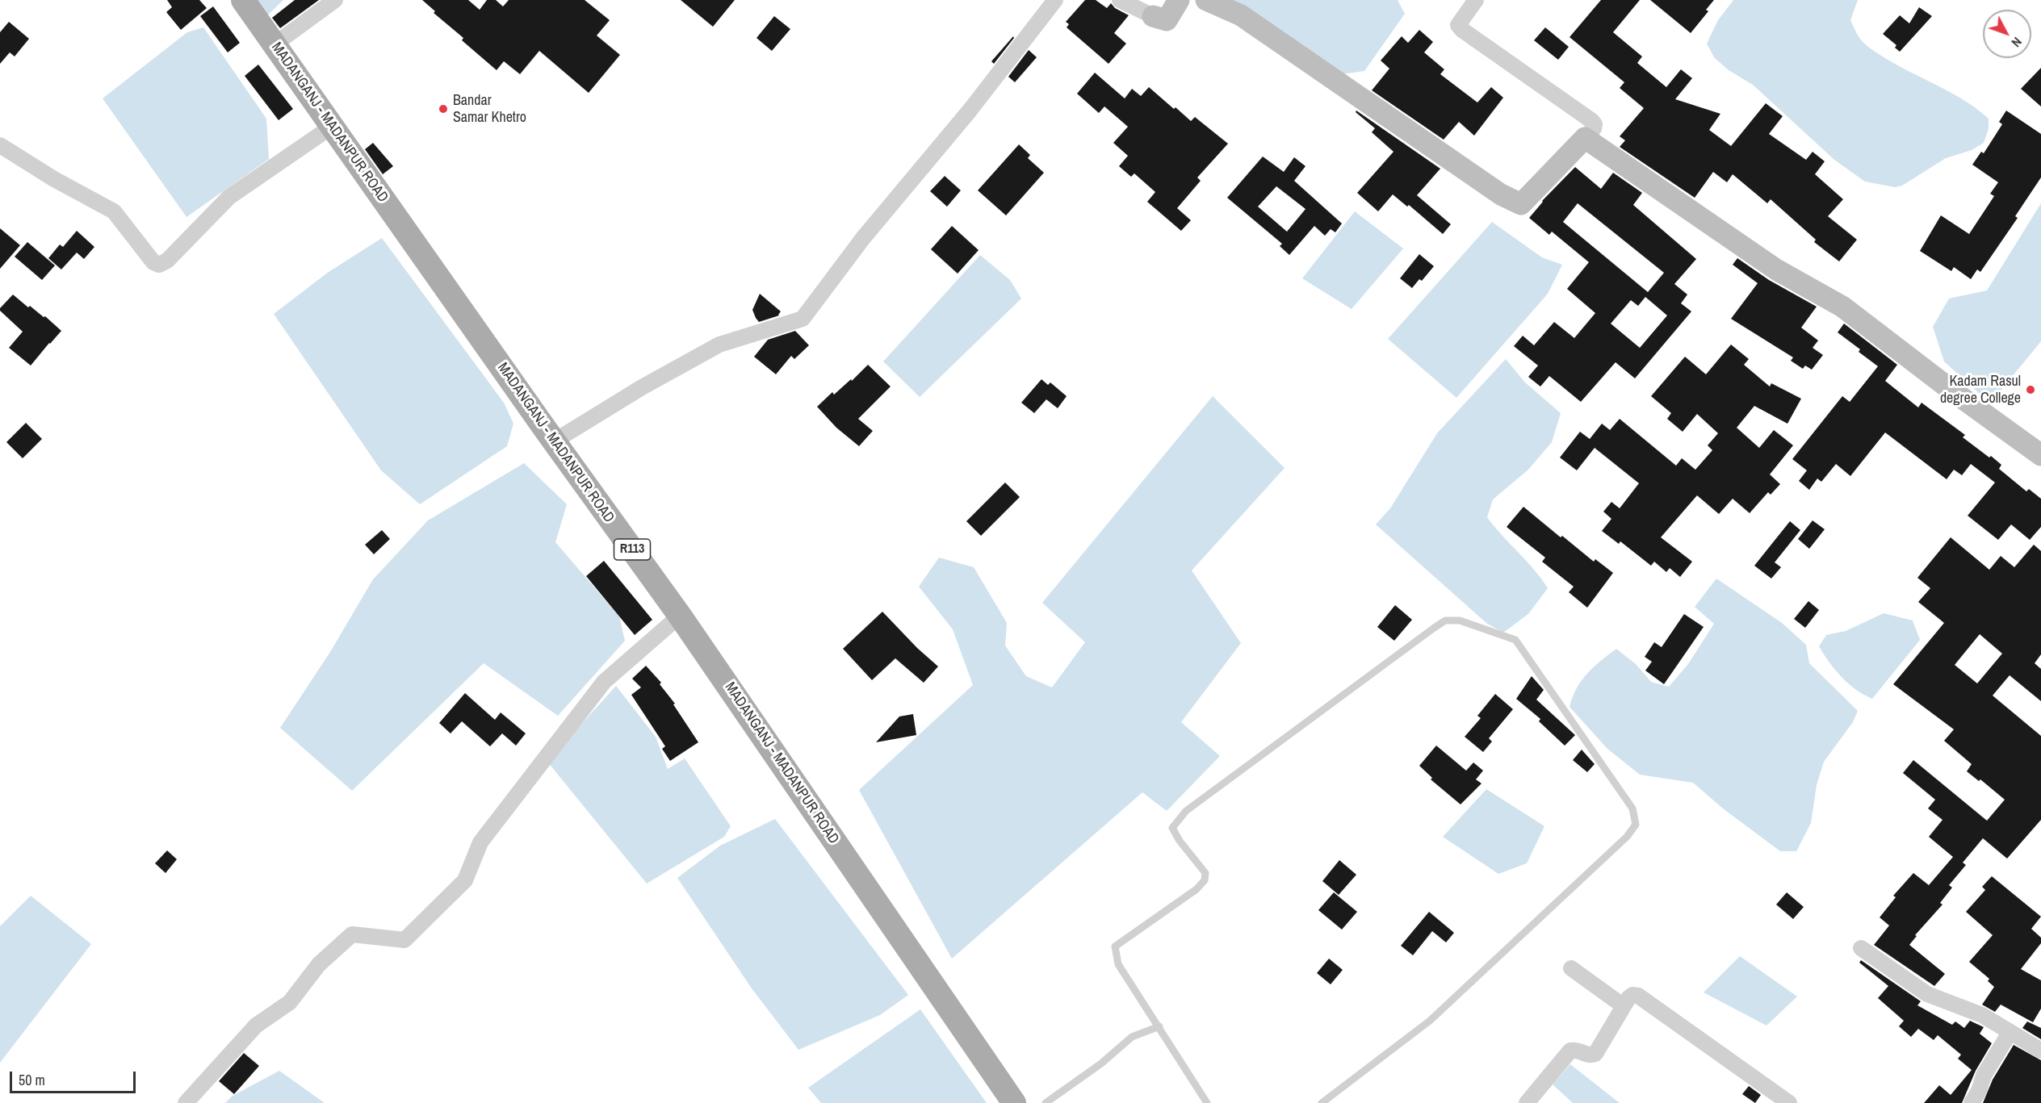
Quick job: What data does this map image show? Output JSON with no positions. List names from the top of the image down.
{
  "streets": {
    "main road": ["MADANGANJ - MADANPUR ROAD", "R113"]
  },
  "places": ["Bandar Samar Khetro", "Kadam Rasul degree College"],
  "scale_bar": "50 m",
  "north": "bottom right"
}
